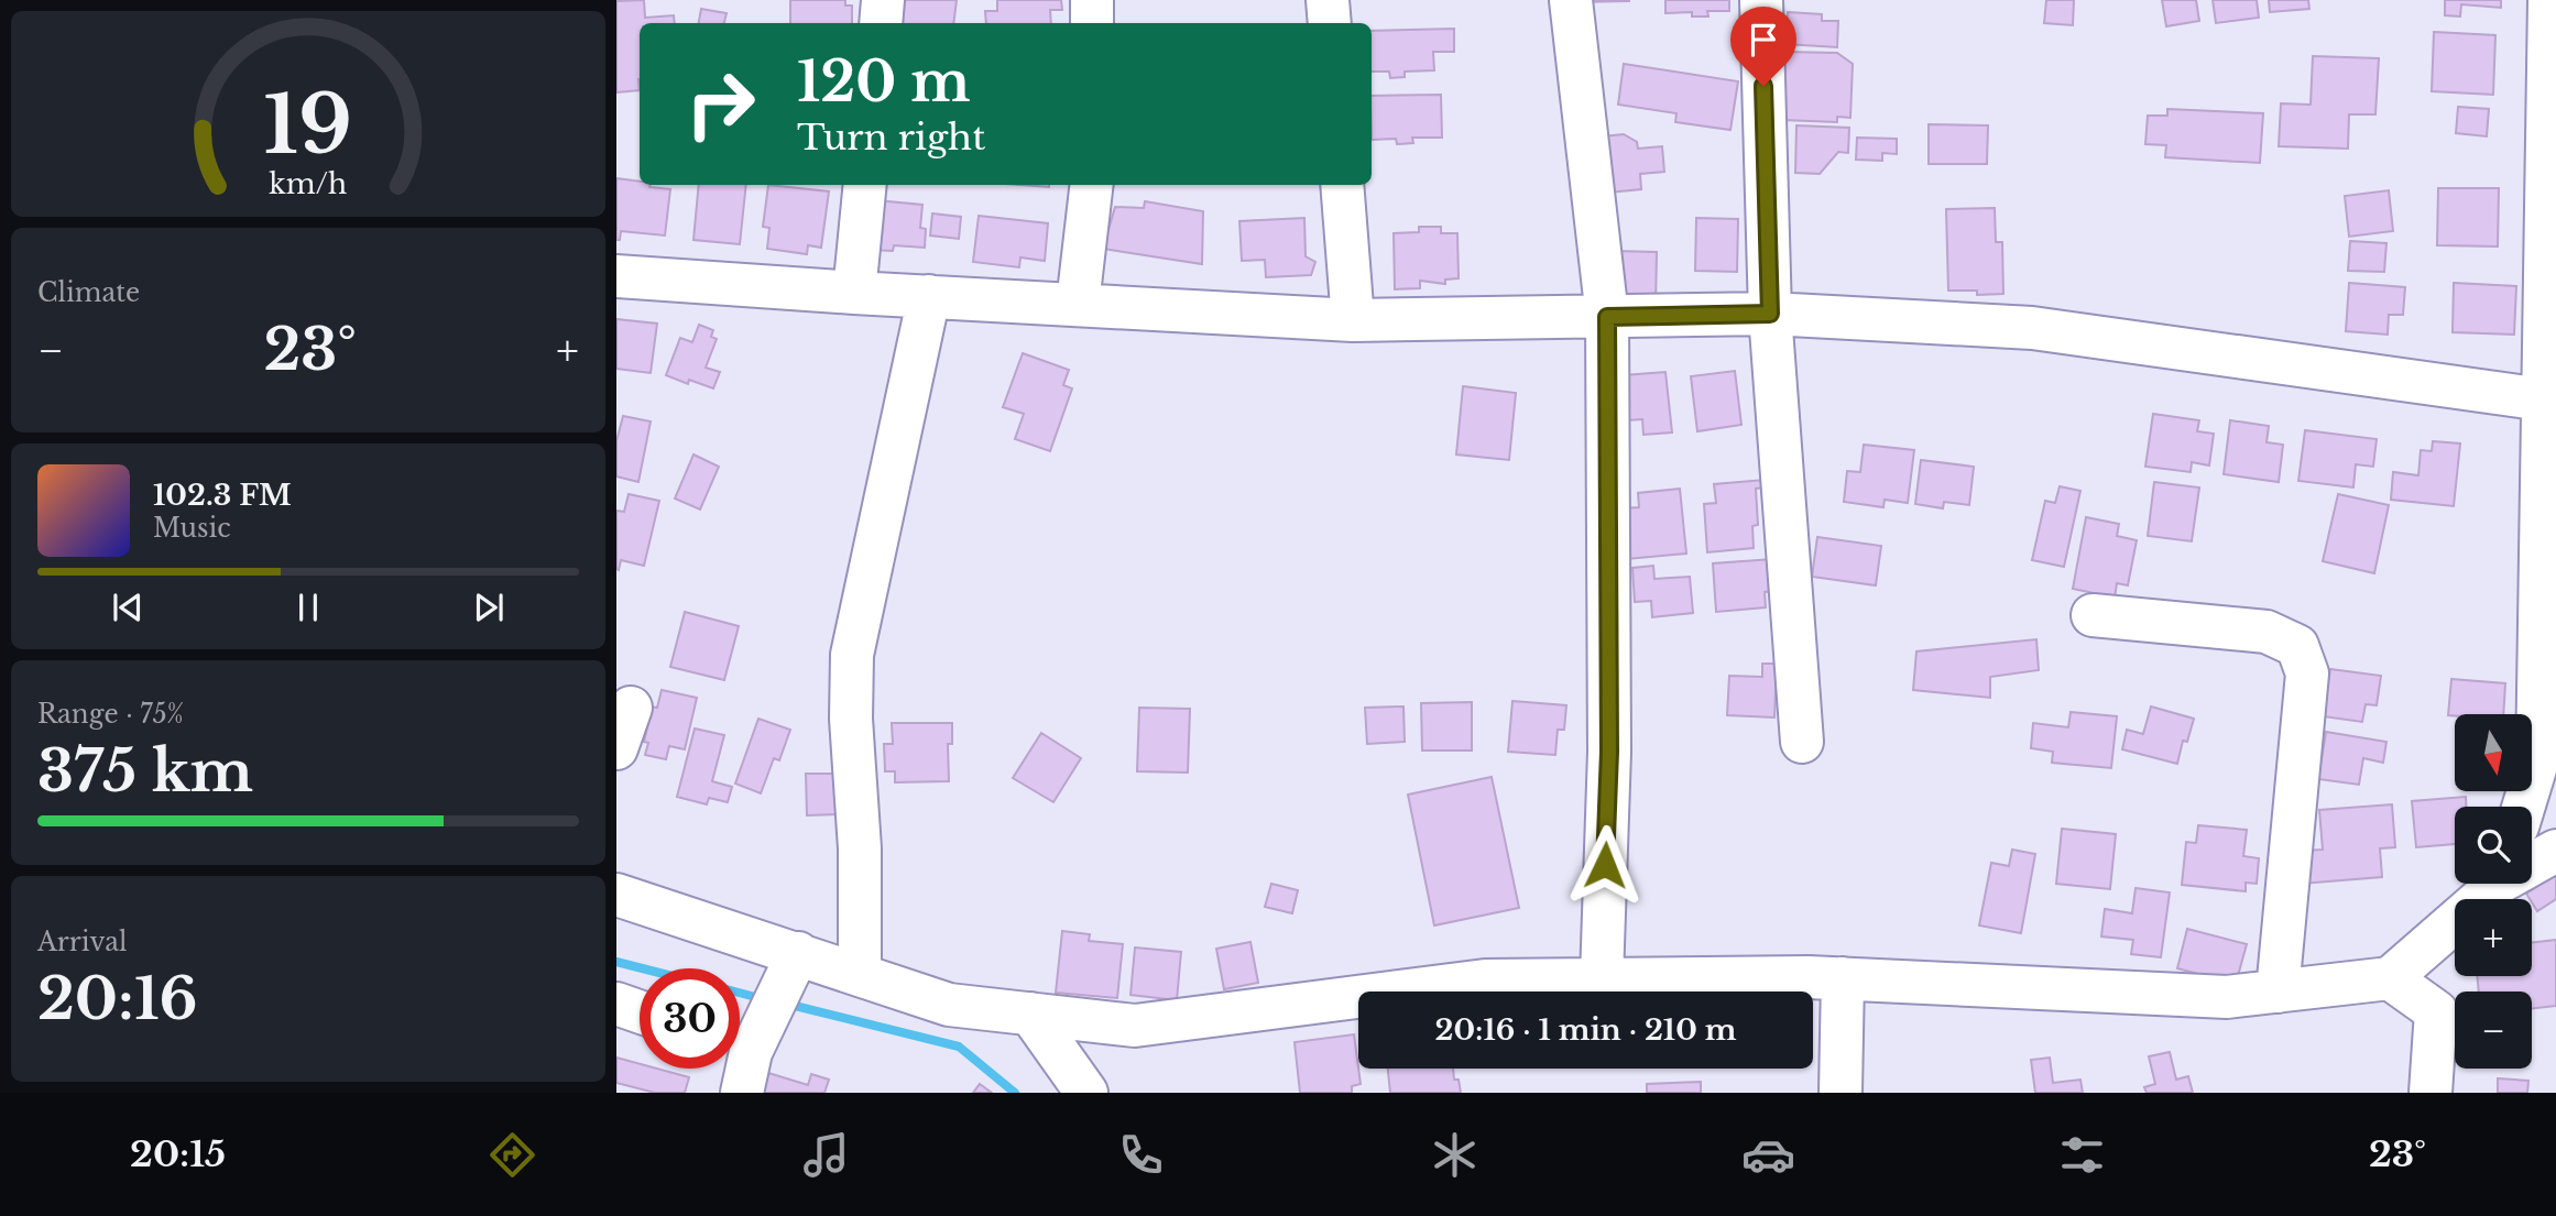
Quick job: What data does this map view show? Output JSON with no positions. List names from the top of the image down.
{
  "north": "bottom",
  "page": {
    "turn": ["120 m", "Turn right"],
    "tile": [
      "Climate",
      ["Range · 75%", "375 km"],
      ["Arrival", "20:16"]
    ],
    "heat": ["−", "23°", "+"],
    "song": ["102.3 FM", "Music"],
    "map_buttons": ["+", "−"],
    "limit": "30",
    "trip": "20:16 · 1 min · 210 m",
    "tabs": ["20:15", "23°"],
    "gauge": ["19", "km/h"]
  }
}
